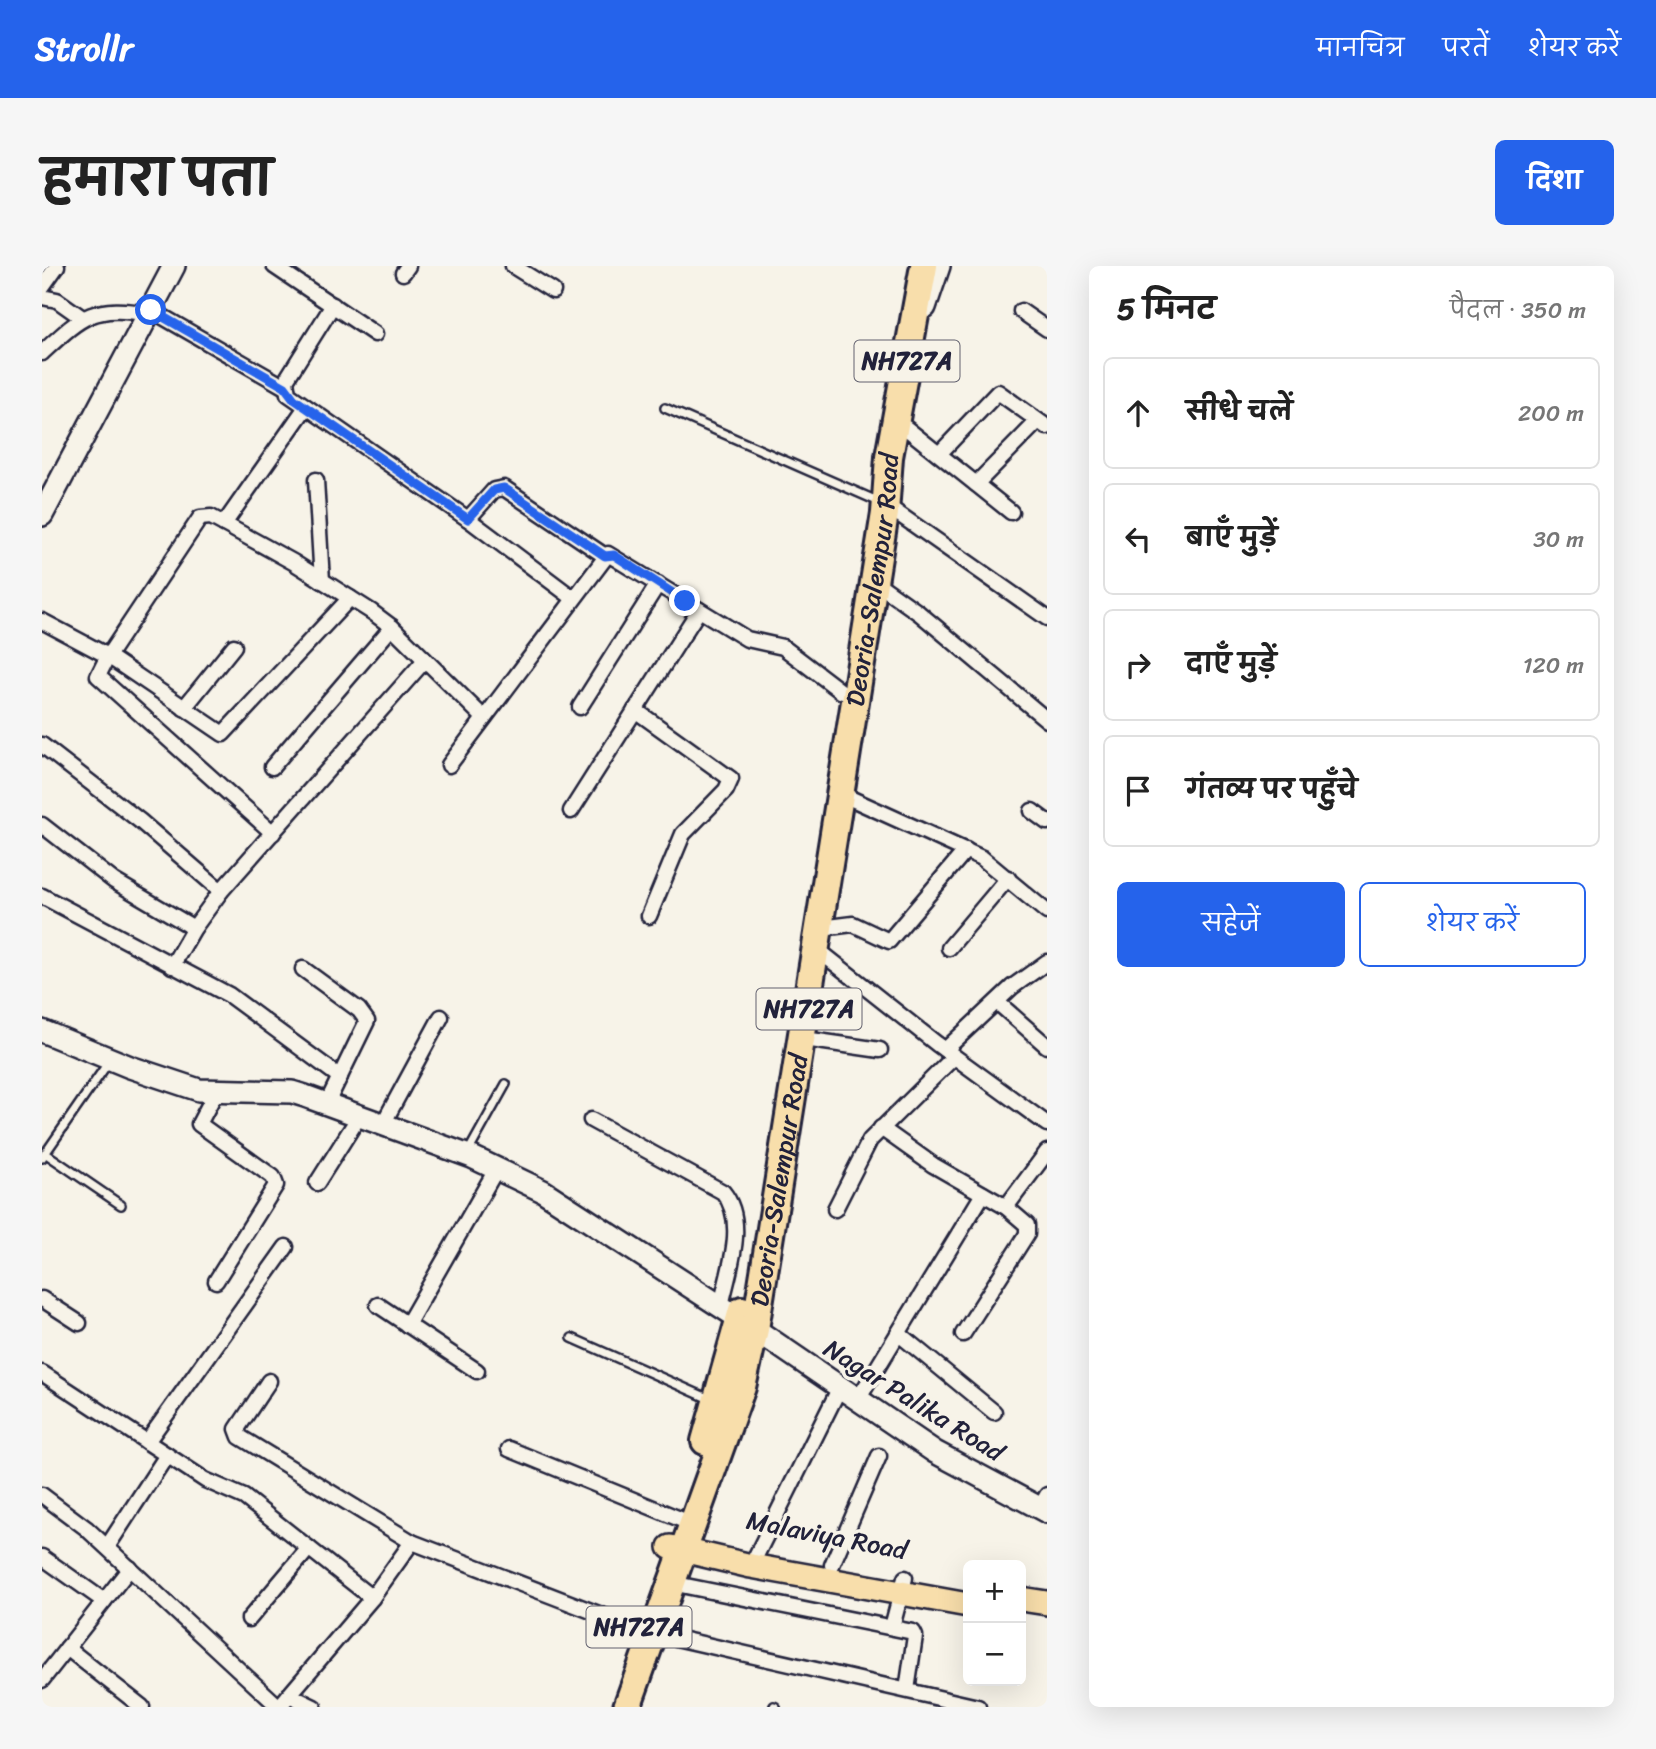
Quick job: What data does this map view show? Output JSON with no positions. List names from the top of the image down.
{
  "streets": {
    "highway": ["NH727A", "Deoria-Salempur Road"],
    "main road": ["Malaviya Road"],
    "street": ["Nagar Palika Road"]
  },
  "crossings": [
    ["NH727A", "Deoria-Salempur Road"],
    ["Deoria-Salempur Road", "Nagar Palika Road"],
    ["Deoria-Salempur Road", "Malaviya Road"]
  ],
  "page": {
    "header": "Strollr",
    "nav": ["मानचित्र", "परतें", "शेयर करें"],
    "title": "हमारा पता",
    "buttons": [
      "दिशा",
      ["सहेजें", "शेयर करें"]
    ],
    "heading": ["5 मिनट", "पैदल · 350 m"],
    "list": [
      ["सीधे चलें", "200 m"],
      ["बाएँ मुड़ें", "30 m"],
      ["दाएँ मुड़ें", "120 m"],
      "गंतव्य पर पहुँचे"
    ],
    "map_buttons": ["+", "−"]
  }
}
